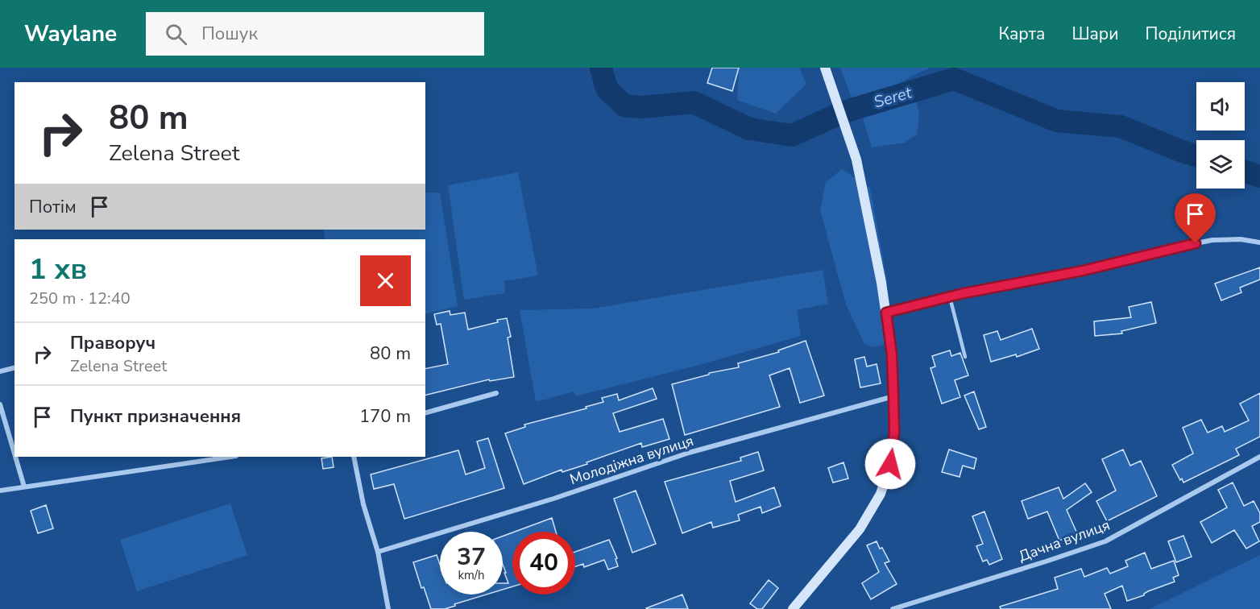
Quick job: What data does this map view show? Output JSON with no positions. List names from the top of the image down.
{
  "streets": {
    "street": ["Молодіжна вулиця", "Дачна вулиця"]
  },
  "water": ["Seret"],
  "page": {
    "header": "Waylane",
    "search": "Пошук",
    "nav": ["Карта", "Шари", "Поділитися"],
    "turn": ["80 m", "Zelena Street"],
    "then": "Потім",
    "heading": ["1 хв", "250 m · 12:40"],
    "list": [
      {
        "name": "Праворуч",
        "note": "Zelena Street",
        "value": "80 m"
      },
      {
        "name": "Пункт призначення",
        "value": "170 m"
      }
    ],
    "speed": "37 km/h",
    "limit": "40"
  }
}
